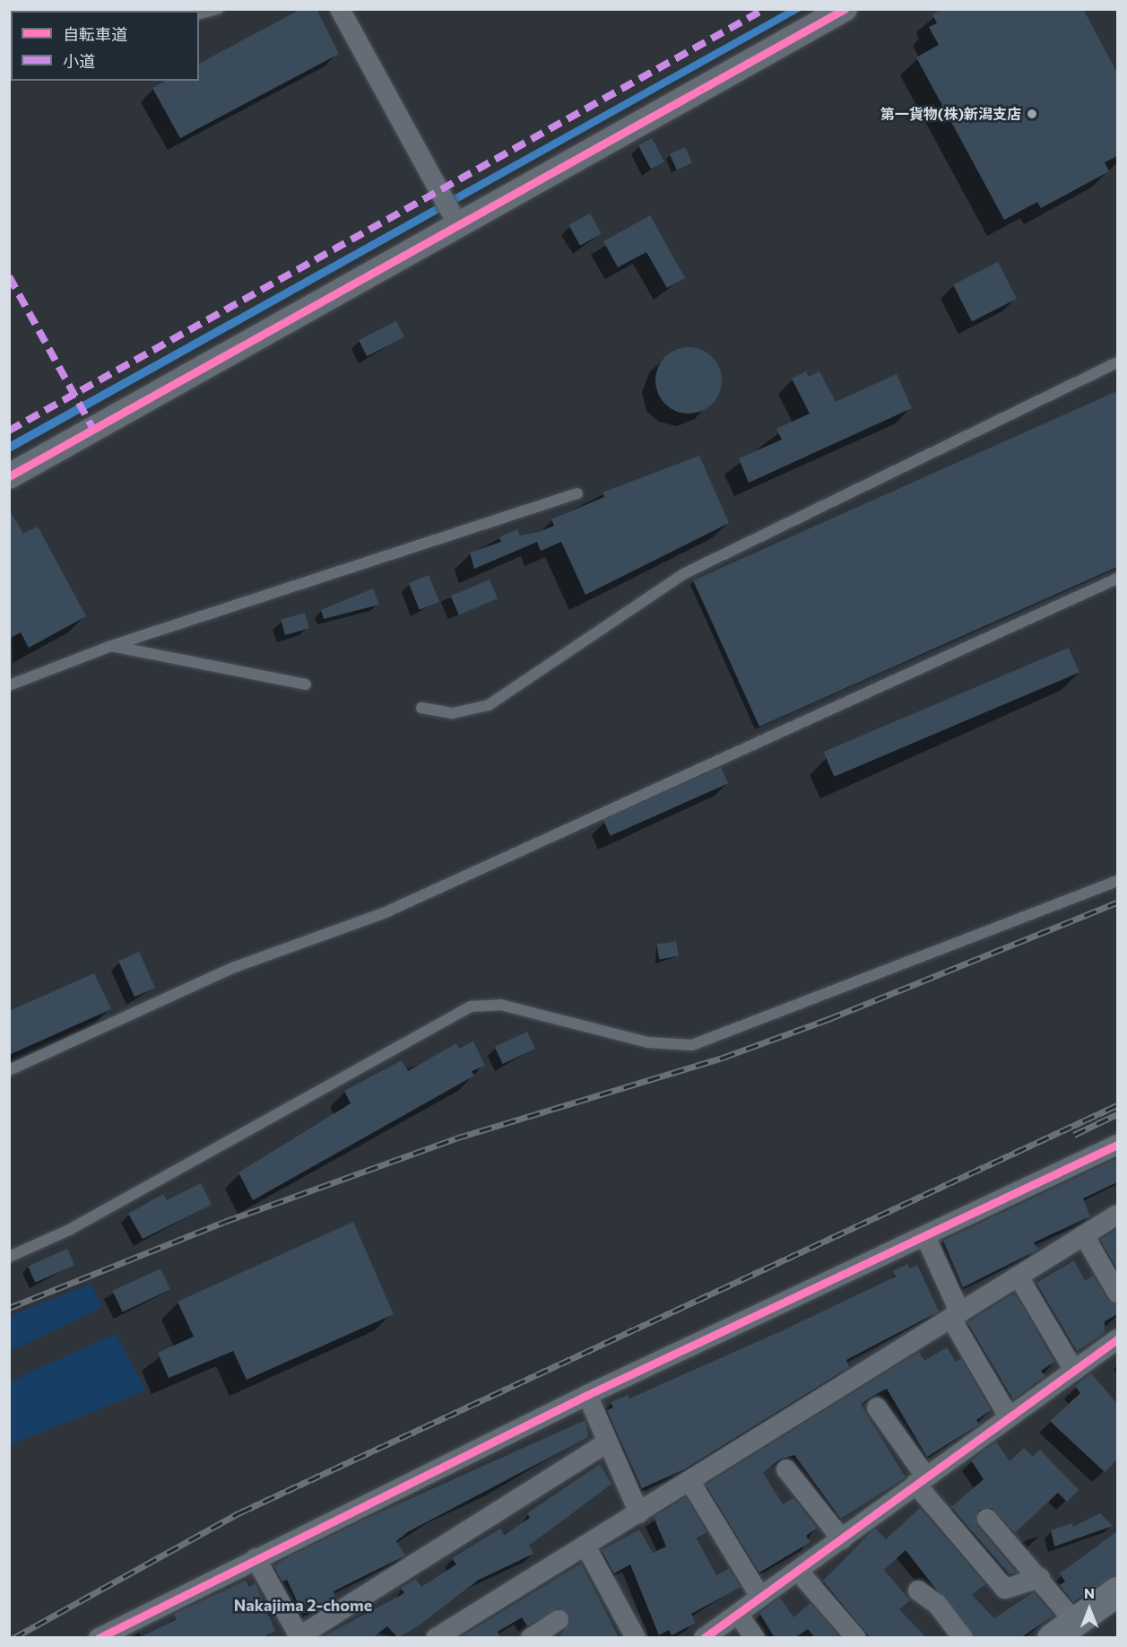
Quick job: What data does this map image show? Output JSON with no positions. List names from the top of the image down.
{
  "districts": ["Nakajima 2-chome"],
  "places": ["第一貨物(株)新潟支店"],
  "legend": ["自転車道", "小道"],
  "north": "top"
}
